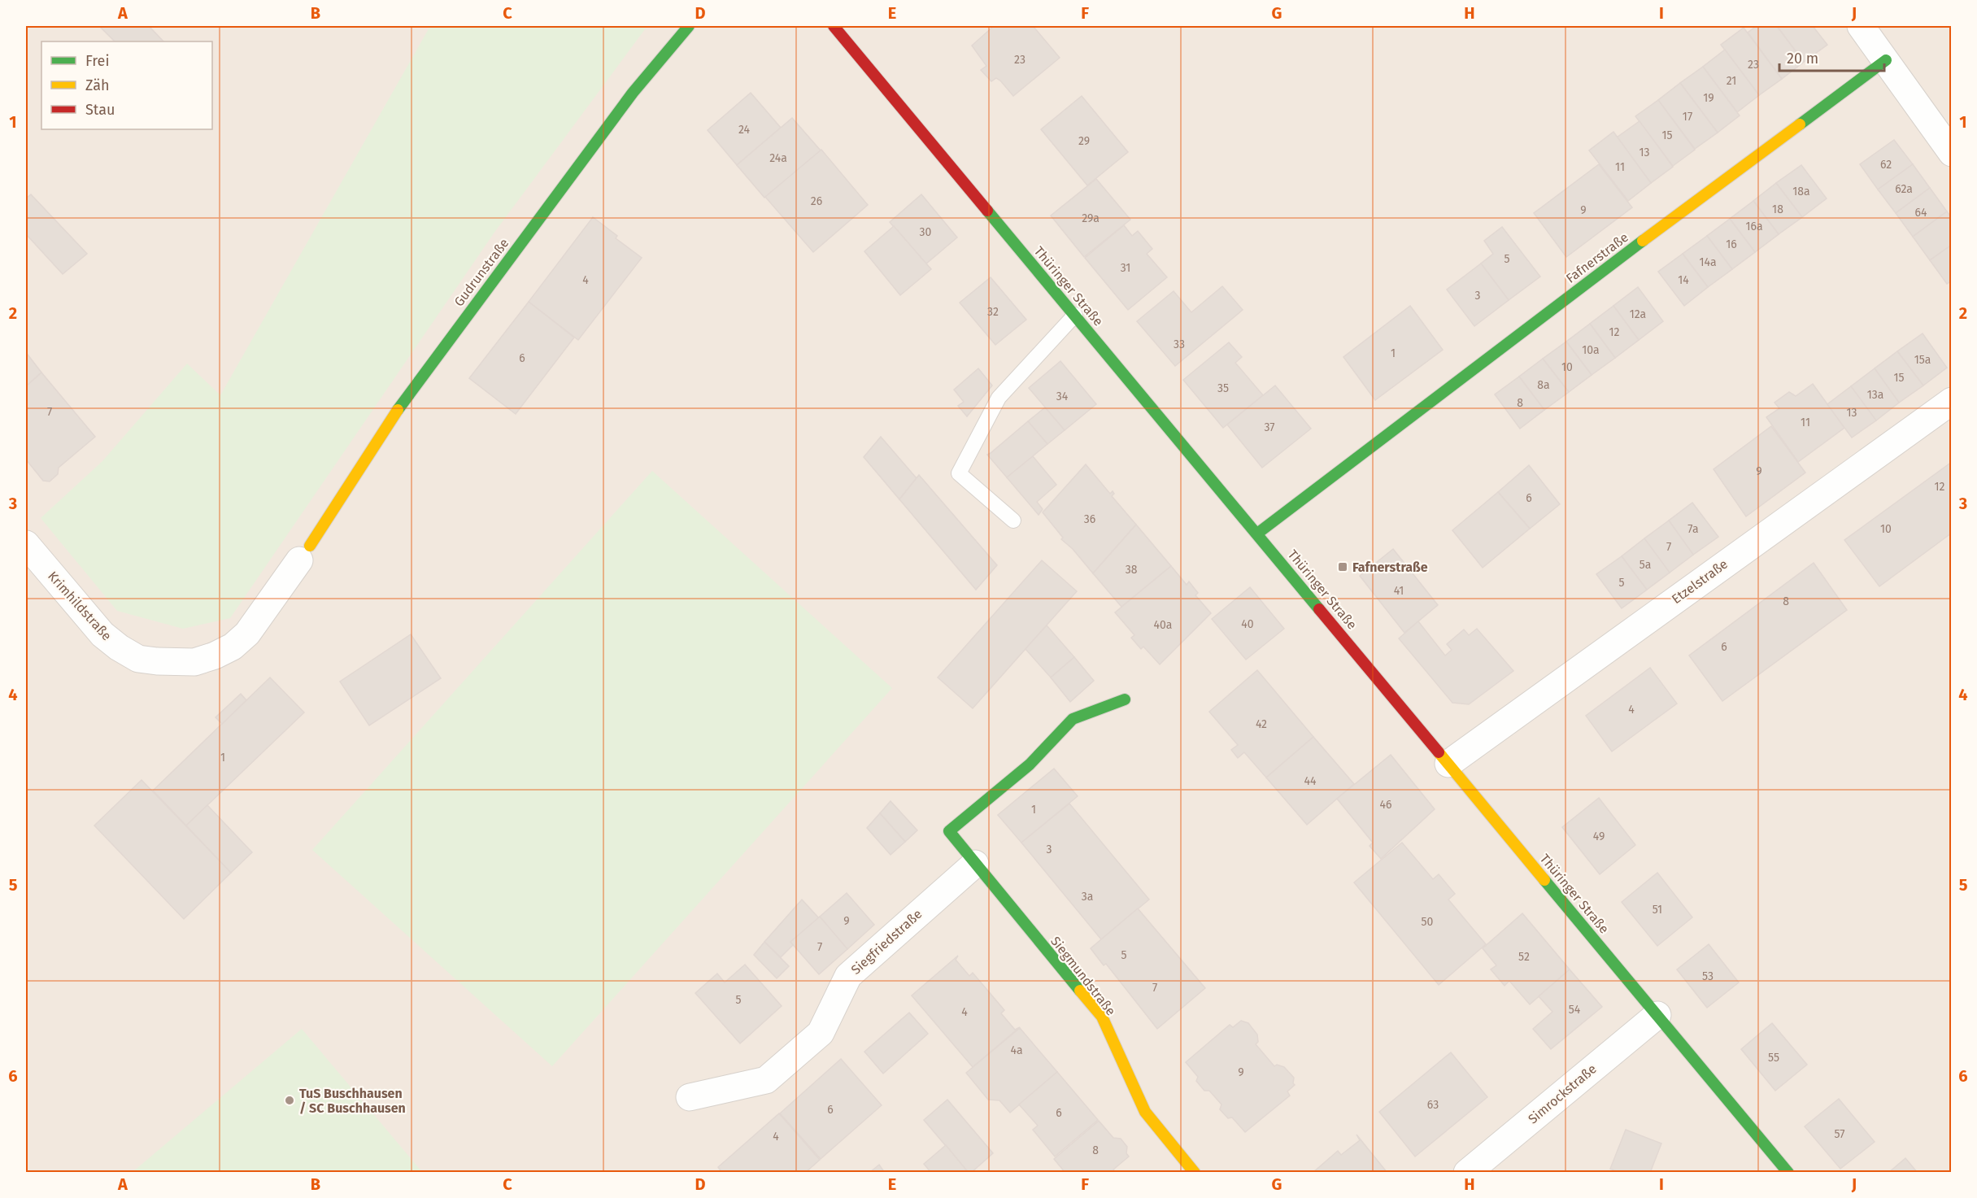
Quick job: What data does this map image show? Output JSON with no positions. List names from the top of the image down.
{
  "streets": {
    "street": [
      "Fafnerstraße",
      "Gudrunstraße",
      "Thüringer Straße",
      "Etzelstraße",
      "Krimhildstraße",
      "Siegfriedstraße",
      "Siegmundstraße",
      "Simrockstraße"
    ]
  },
  "crossings": [
    ["Fafnerstraße", "Thüringer Straße"],
    ["Gudrunstraße", "Krimhildstraße"],
    ["Thüringer Straße", "Etzelstraße"],
    ["Thüringer Straße", "Simrockstraße"],
    ["Siegfriedstraße", "Siegmundstraße"]
  ],
  "places": {
    "transit": ["Fafnerstraße"],
    "other": ["TuS Buschhausen / SC Buschhausen"]
  },
  "house_numbers": [
    "23",
    "23",
    "21",
    "19",
    "17",
    "24",
    "15",
    "29",
    "13",
    "24a",
    "62",
    "11",
    "62a",
    "18a",
    "26",
    "18",
    "9",
    "64",
    "29a",
    "16a",
    "30",
    "16",
    "5",
    "14a",
    "31",
    "4",
    "14",
    "3",
    "32",
    "12a",
    "12",
    "33",
    "10a",
    "1",
    "6",
    "15a",
    "10",
    "15",
    "8a",
    "35",
    "13a",
    "34",
    "8",
    "7",
    "13",
    "11",
    "37",
    "9",
    "12",
    "6",
    "36",
    "7a",
    "10",
    "7",
    "5a",
    "38",
    "5",
    "41",
    "8",
    "40",
    "40a",
    "6",
    "4",
    "42",
    "1",
    "44",
    "46",
    "1",
    "49",
    "3",
    "3a",
    "51",
    "9",
    "50",
    "7",
    "5",
    "52",
    "53",
    "7",
    "5",
    "54",
    "4",
    "4a",
    "55",
    "9",
    "63",
    "6",
    "6",
    "57",
    "4",
    "8"
  ],
  "legend": ["Frei", "Zäh", "Stau"],
  "scale_bar": "20 m",
  "grid": {
    "columns": [
      "A",
      "B",
      "C",
      "D",
      "E",
      "F",
      "G",
      "H",
      "I",
      "J"
    ],
    "rows": [
      "1",
      "2",
      "3",
      "4",
      "5",
      "6"
    ]
  }
}
